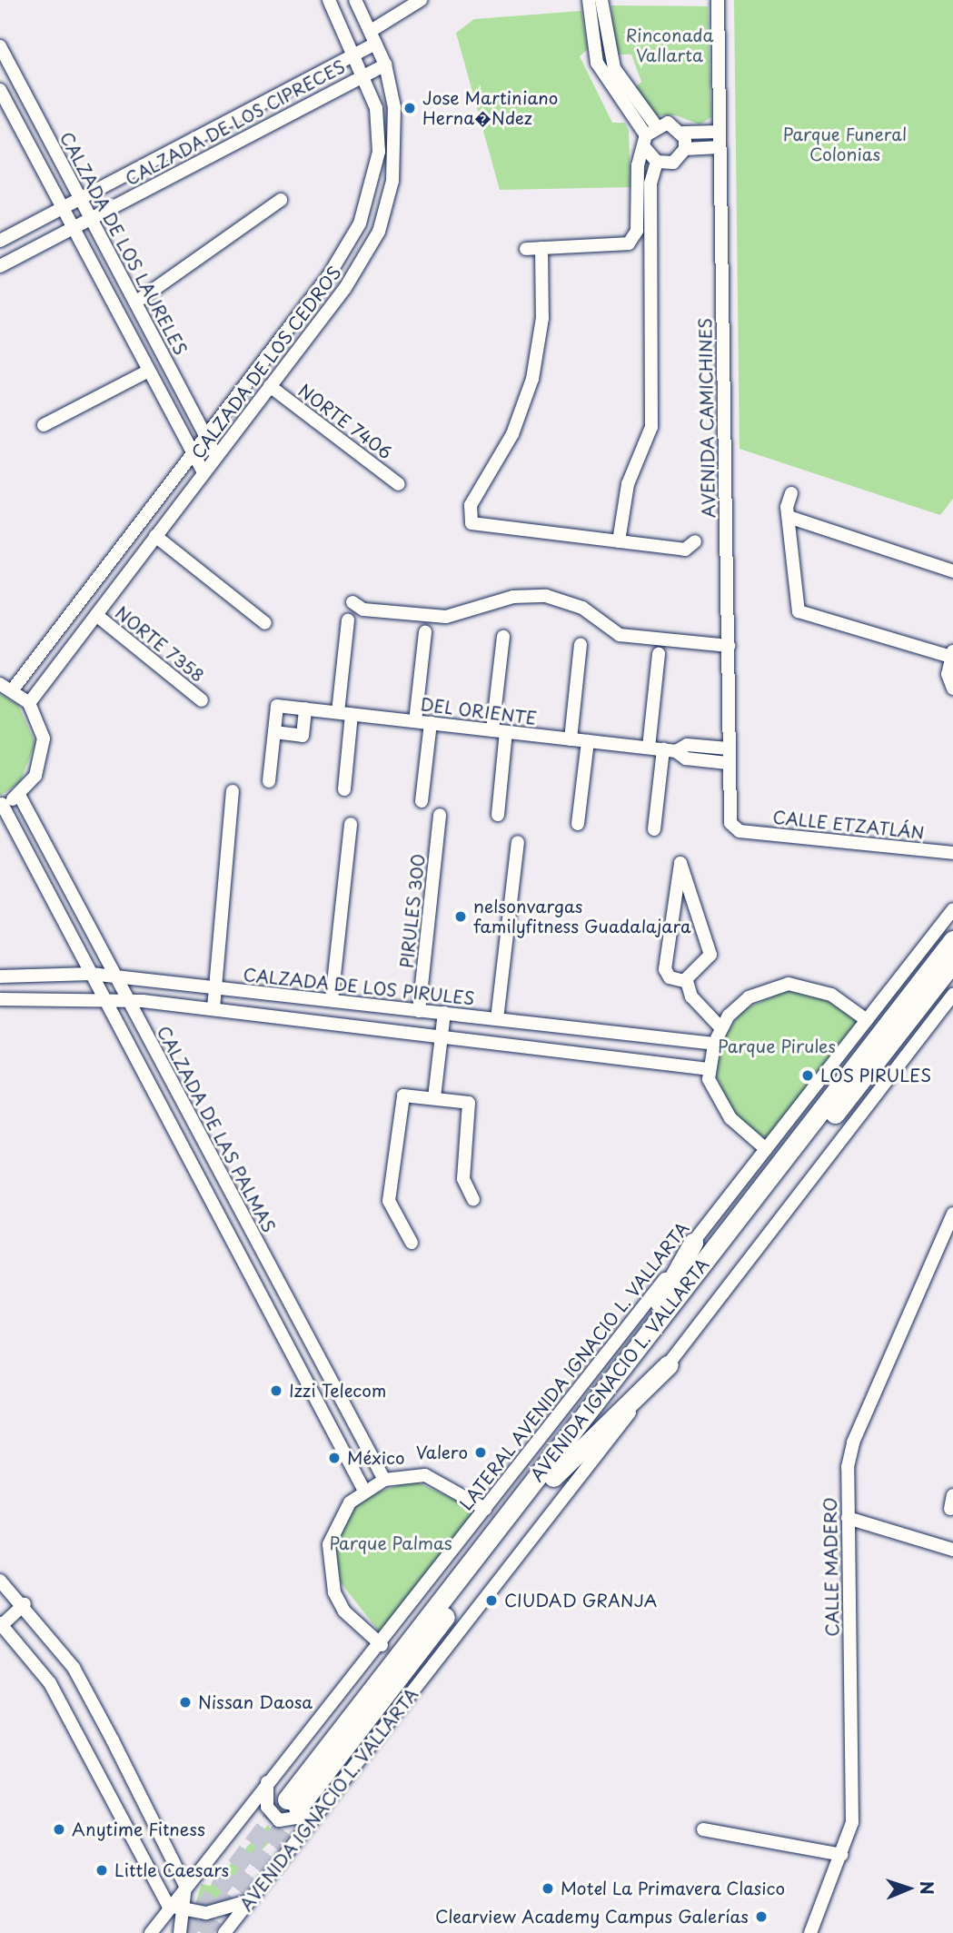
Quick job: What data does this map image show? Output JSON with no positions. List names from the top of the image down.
{
  "streets": {
    "highway": ["AVENIDA IGNACIO L. VALLARTA"],
    "street": [
      "CALZADA DE LOS CIPRECES",
      "CALZADA DE LOS LAURELES",
      "CALZADA DE LOS CEDROS",
      "AVENIDA CAMICHINES",
      "NORTE 7406",
      "NORTE 7358",
      "DEL ORIENTE",
      "CALLE ETZATLÁN",
      "PIRULES 300",
      "CALZADA DE LOS PIRULES",
      "CALZADA DE LAS PALMAS",
      "LATERAL AVENIDA IGNACIO L. VALLARTA",
      "CALLE MADERO"
    ]
  },
  "crossings": [
    ["CALZADA DE LOS CIPRECES", "CALZADA DE LOS LAURELES"],
    ["CALZADA DE LOS CIPRECES", "CALZADA DE LOS CEDROS"],
    ["CALZADA DE LOS LAURELES", "CALZADA DE LOS CEDROS"],
    ["CALZADA DE LOS CEDROS", "NORTE 7406"],
    ["CALZADA DE LOS CEDROS", "NORTE 7358"],
    ["AVENIDA CAMICHINES", "CALLE ETZATLÁN"],
    ["PIRULES 300", "CALZADA DE LOS PIRULES"],
    ["CALZADA DE LOS PIRULES", "CALZADA DE LAS PALMAS"]
  ],
  "parks": [
    "Rinconada Vallarta",
    "Parque Funeral Colonias",
    "Parque Pirules",
    "Parque Palmas"
  ],
  "places": [
    "Jose Martiniano Herna�Ndez",
    "nelsonvargas familyfitness Guadalajara",
    "LOS PIRULES",
    "Izzi Telecom",
    "Valero",
    "México",
    "CIUDAD GRANJA",
    "Nissan Daosa",
    "Anytime Fitness",
    "Little Caesars",
    "Motel La Primavera Clasico",
    "Clearview Academy Campus Galerías"
  ],
  "north": "right"
}
